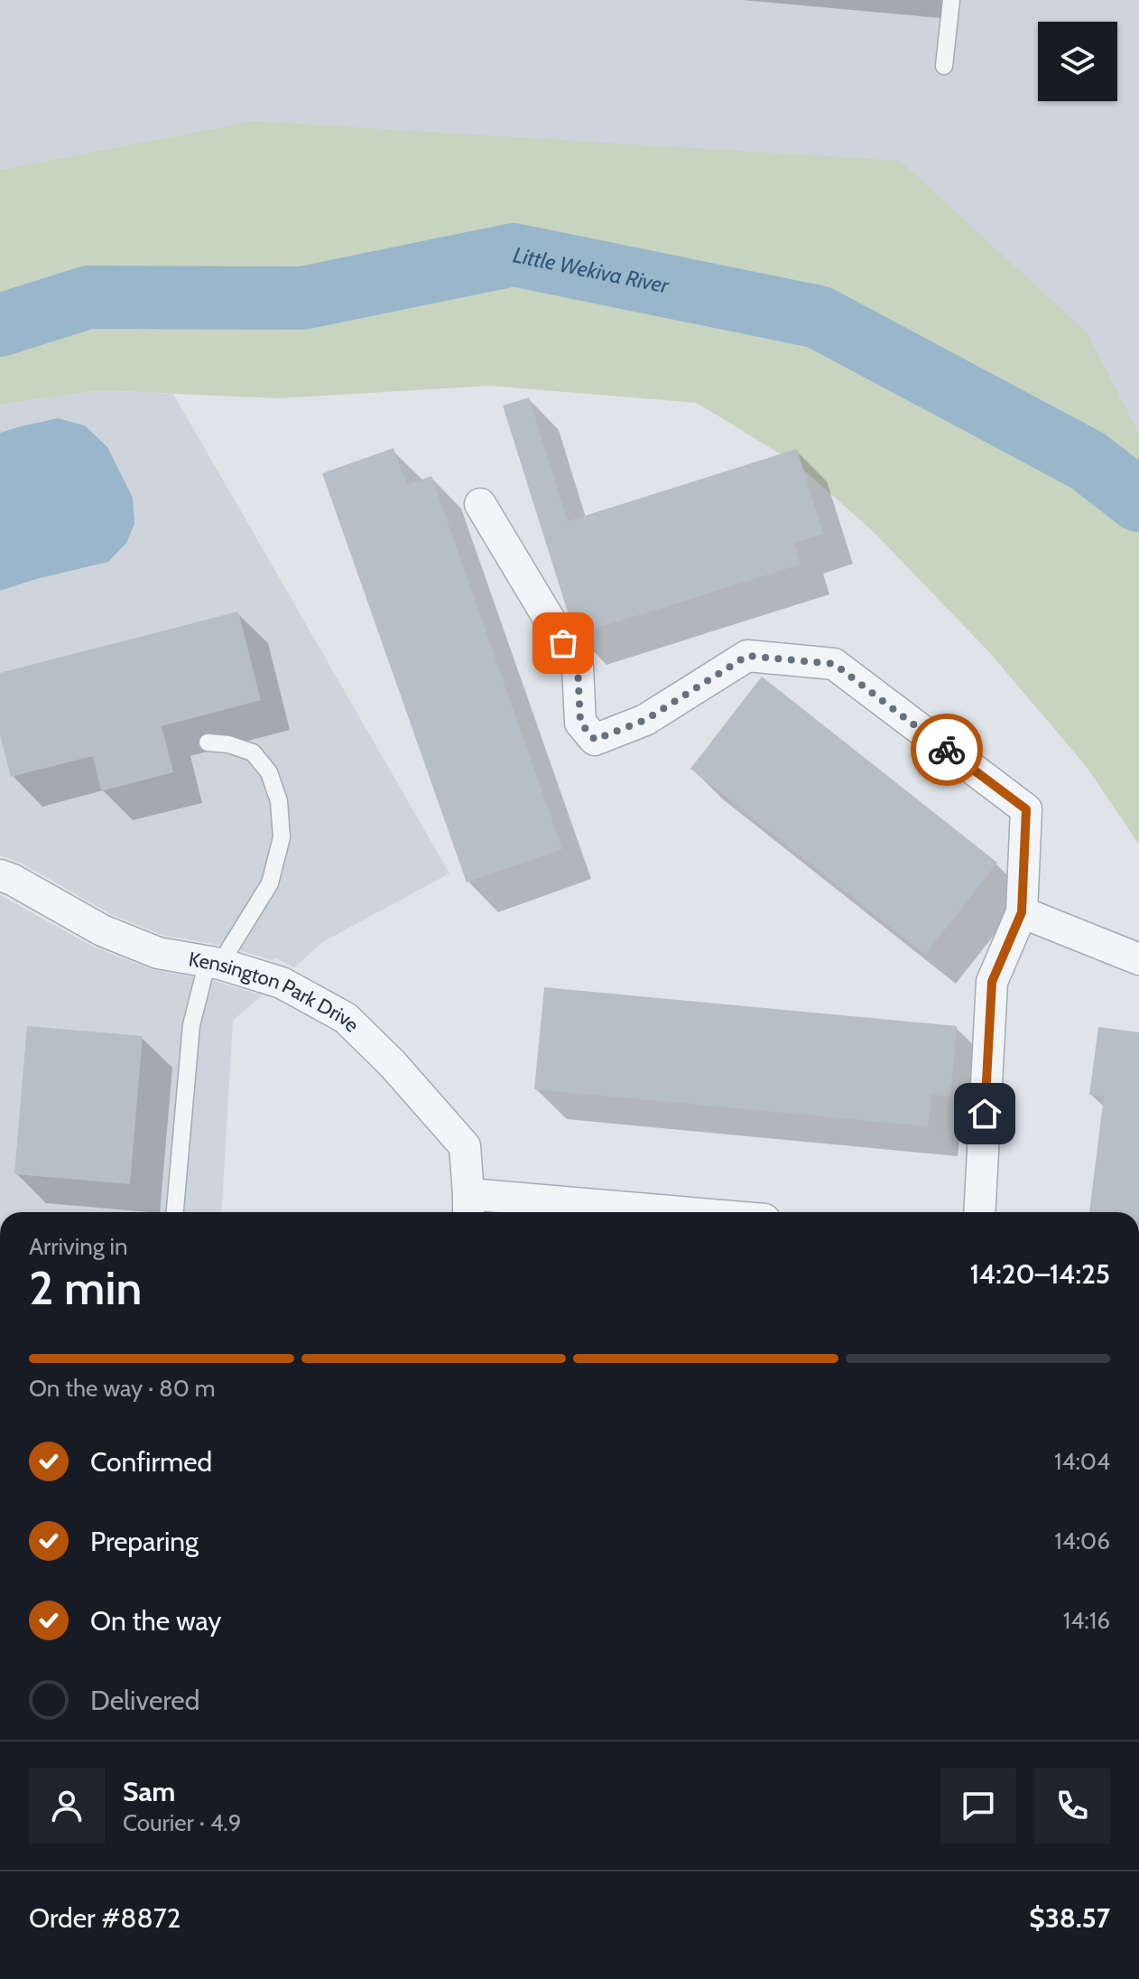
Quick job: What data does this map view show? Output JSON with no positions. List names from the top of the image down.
{
  "streets": {
    "street": ["Kensington Park Drive"]
  },
  "water": ["Little Wekiva River"],
  "page": {
    "heading": ["2 min", "Arriving in", "14:20–14:25"],
    "panel": [
      "Sam",
      "Courier · 4.9",
      "Order #8872",
      "$38.57"
    ],
    "bar": "On the way · 80 m",
    "list": [
      ["Confirmed", "14:04"],
      ["Preparing", "14:06"],
      ["On the way", "14:16"],
      "Delivered"
    ]
  }
}
